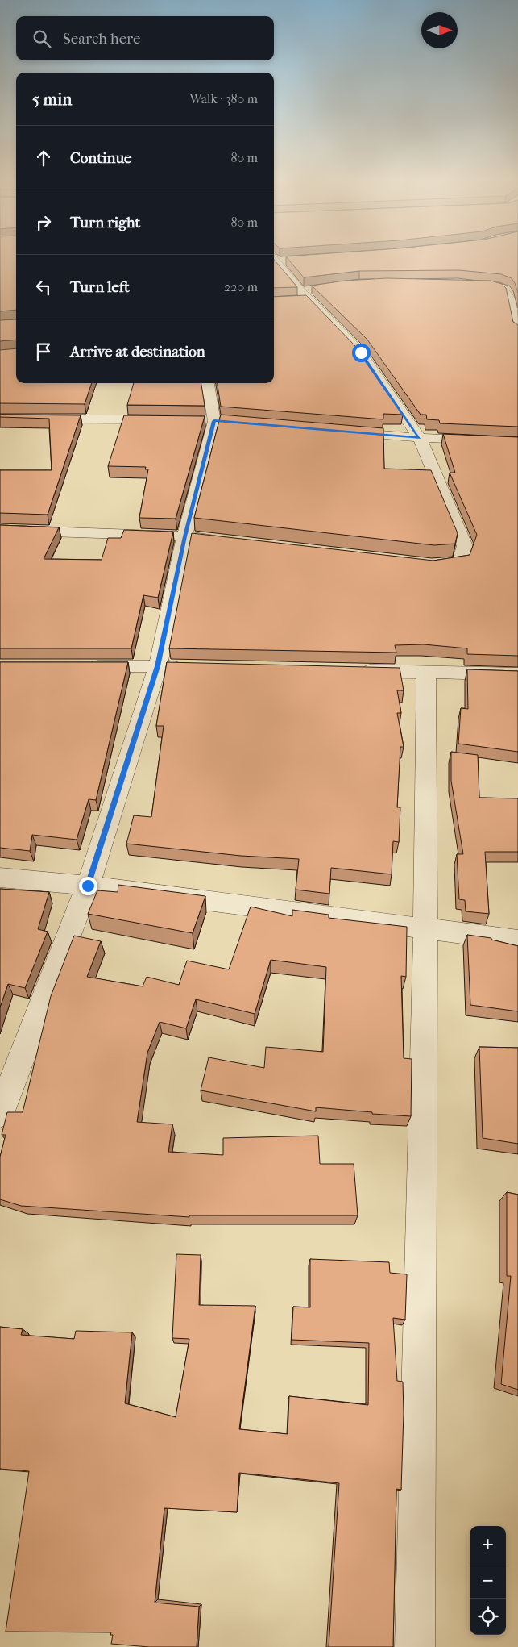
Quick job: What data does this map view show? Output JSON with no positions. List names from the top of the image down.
{
  "north": "right",
  "page": {
    "search": "Search here",
    "heading": ["5 min", "Walk · 380 m"],
    "list": [
      ["Continue", "80 m"],
      ["Turn right", "80 m"],
      ["Turn left", "220 m"],
      "Arrive at destination"
    ],
    "map_buttons": ["+", "−"]
  }
}
